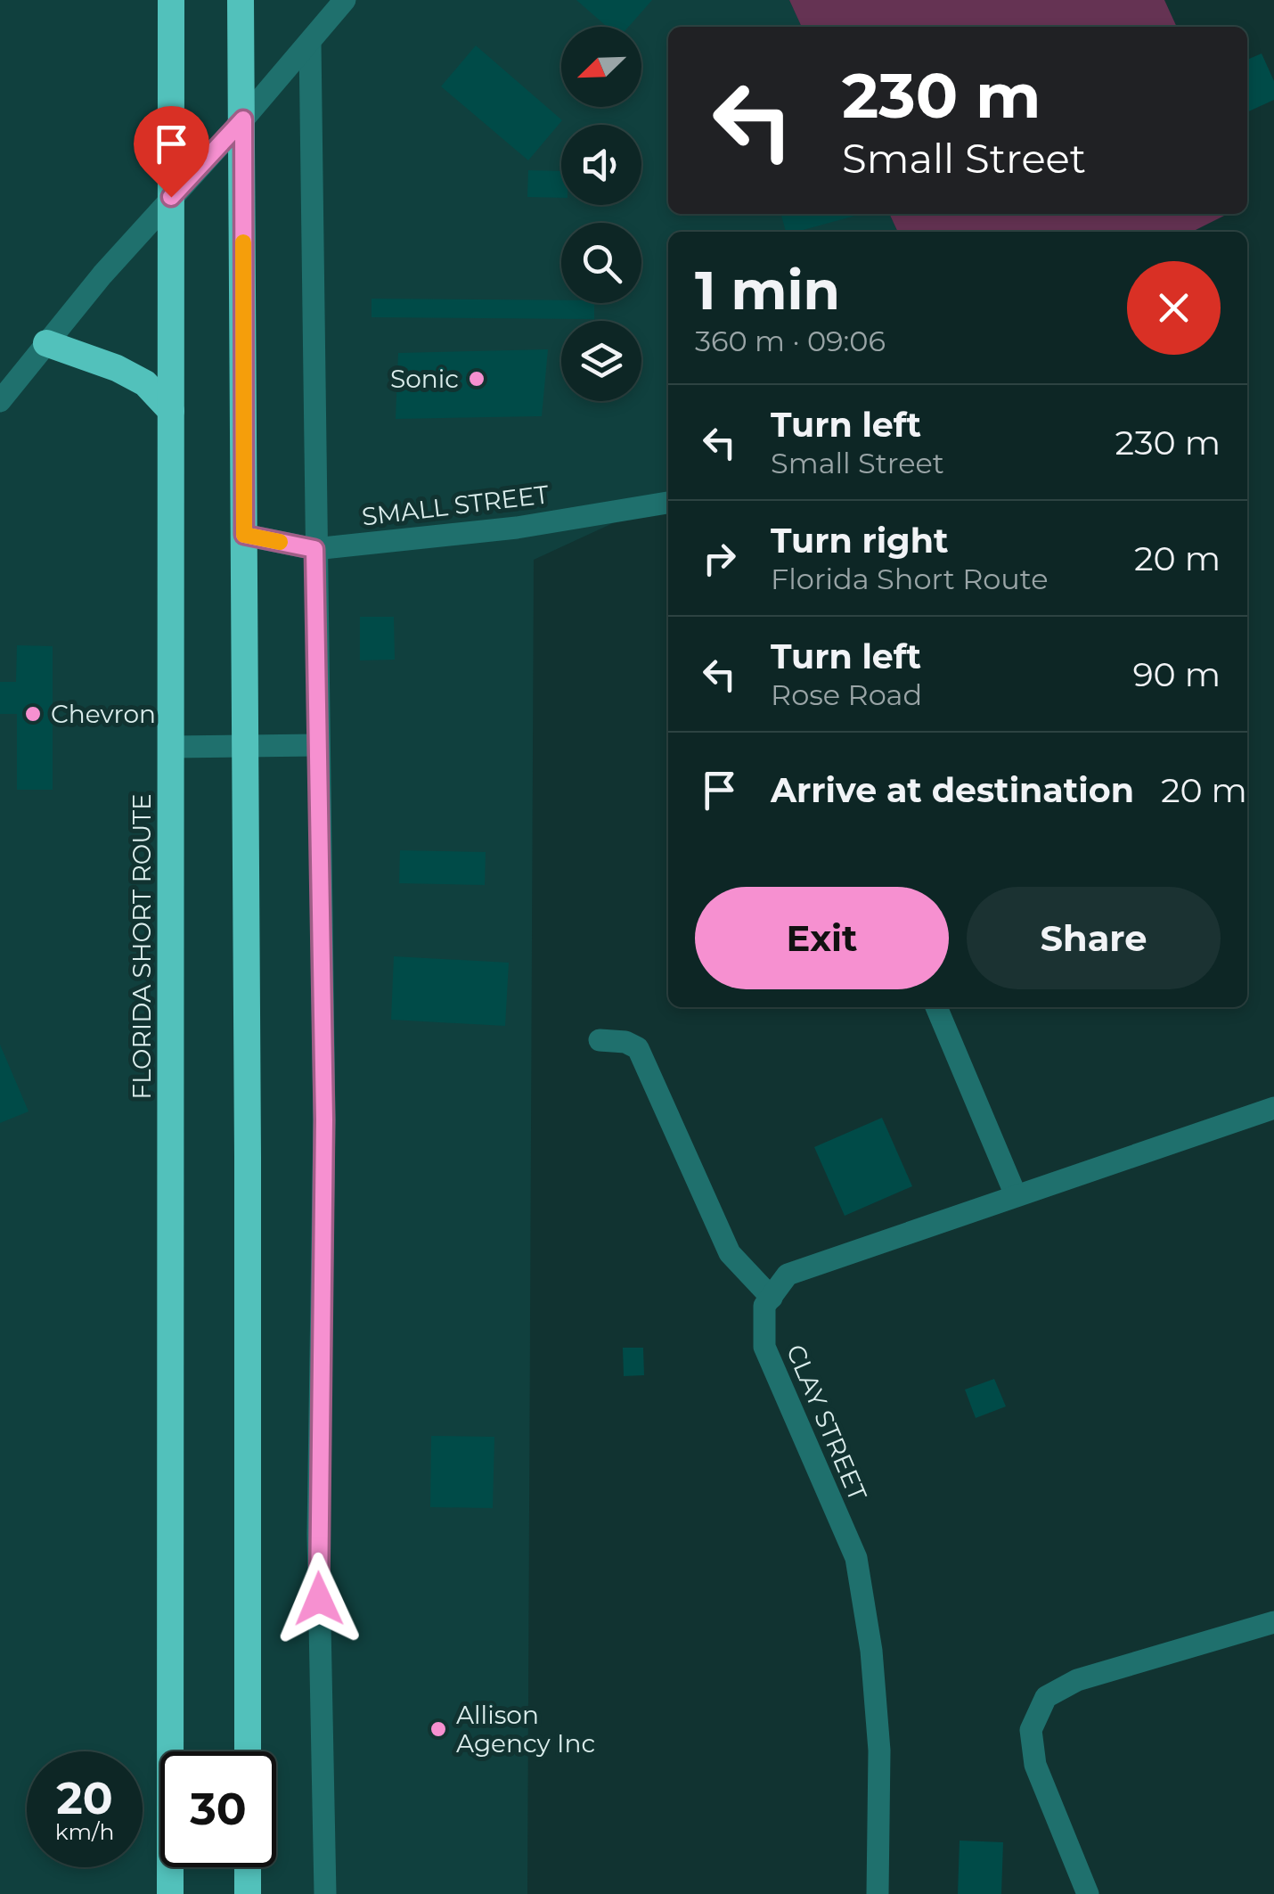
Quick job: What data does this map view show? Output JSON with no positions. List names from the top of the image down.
{
  "streets": {
    "highway": ["FLORIDA SHORT ROUTE"],
    "street": ["SMALL STREET", "CLAY STREET"]
  },
  "places": ["Sonic", "Chevron", "Allison Agency Inc"],
  "north": "bottom left",
  "page": {
    "turn": ["230 m", "Small Street"],
    "heading": ["1 min", "360 m · 09:06"],
    "list": [
      {
        "name": "Turn left",
        "note": "Small Street",
        "value": "230 m"
      },
      {
        "name": "Turn right",
        "note": "Florida Short Route",
        "value": "20 m"
      },
      {
        "name": "Turn left",
        "note": "Rose Road",
        "value": "90 m"
      },
      {
        "name": "Arrive at destination",
        "value": "20 m"
      }
    ],
    "buttons": ["Exit", "Share"],
    "speed": "20 km/h",
    "limit": "30"
  }
}
